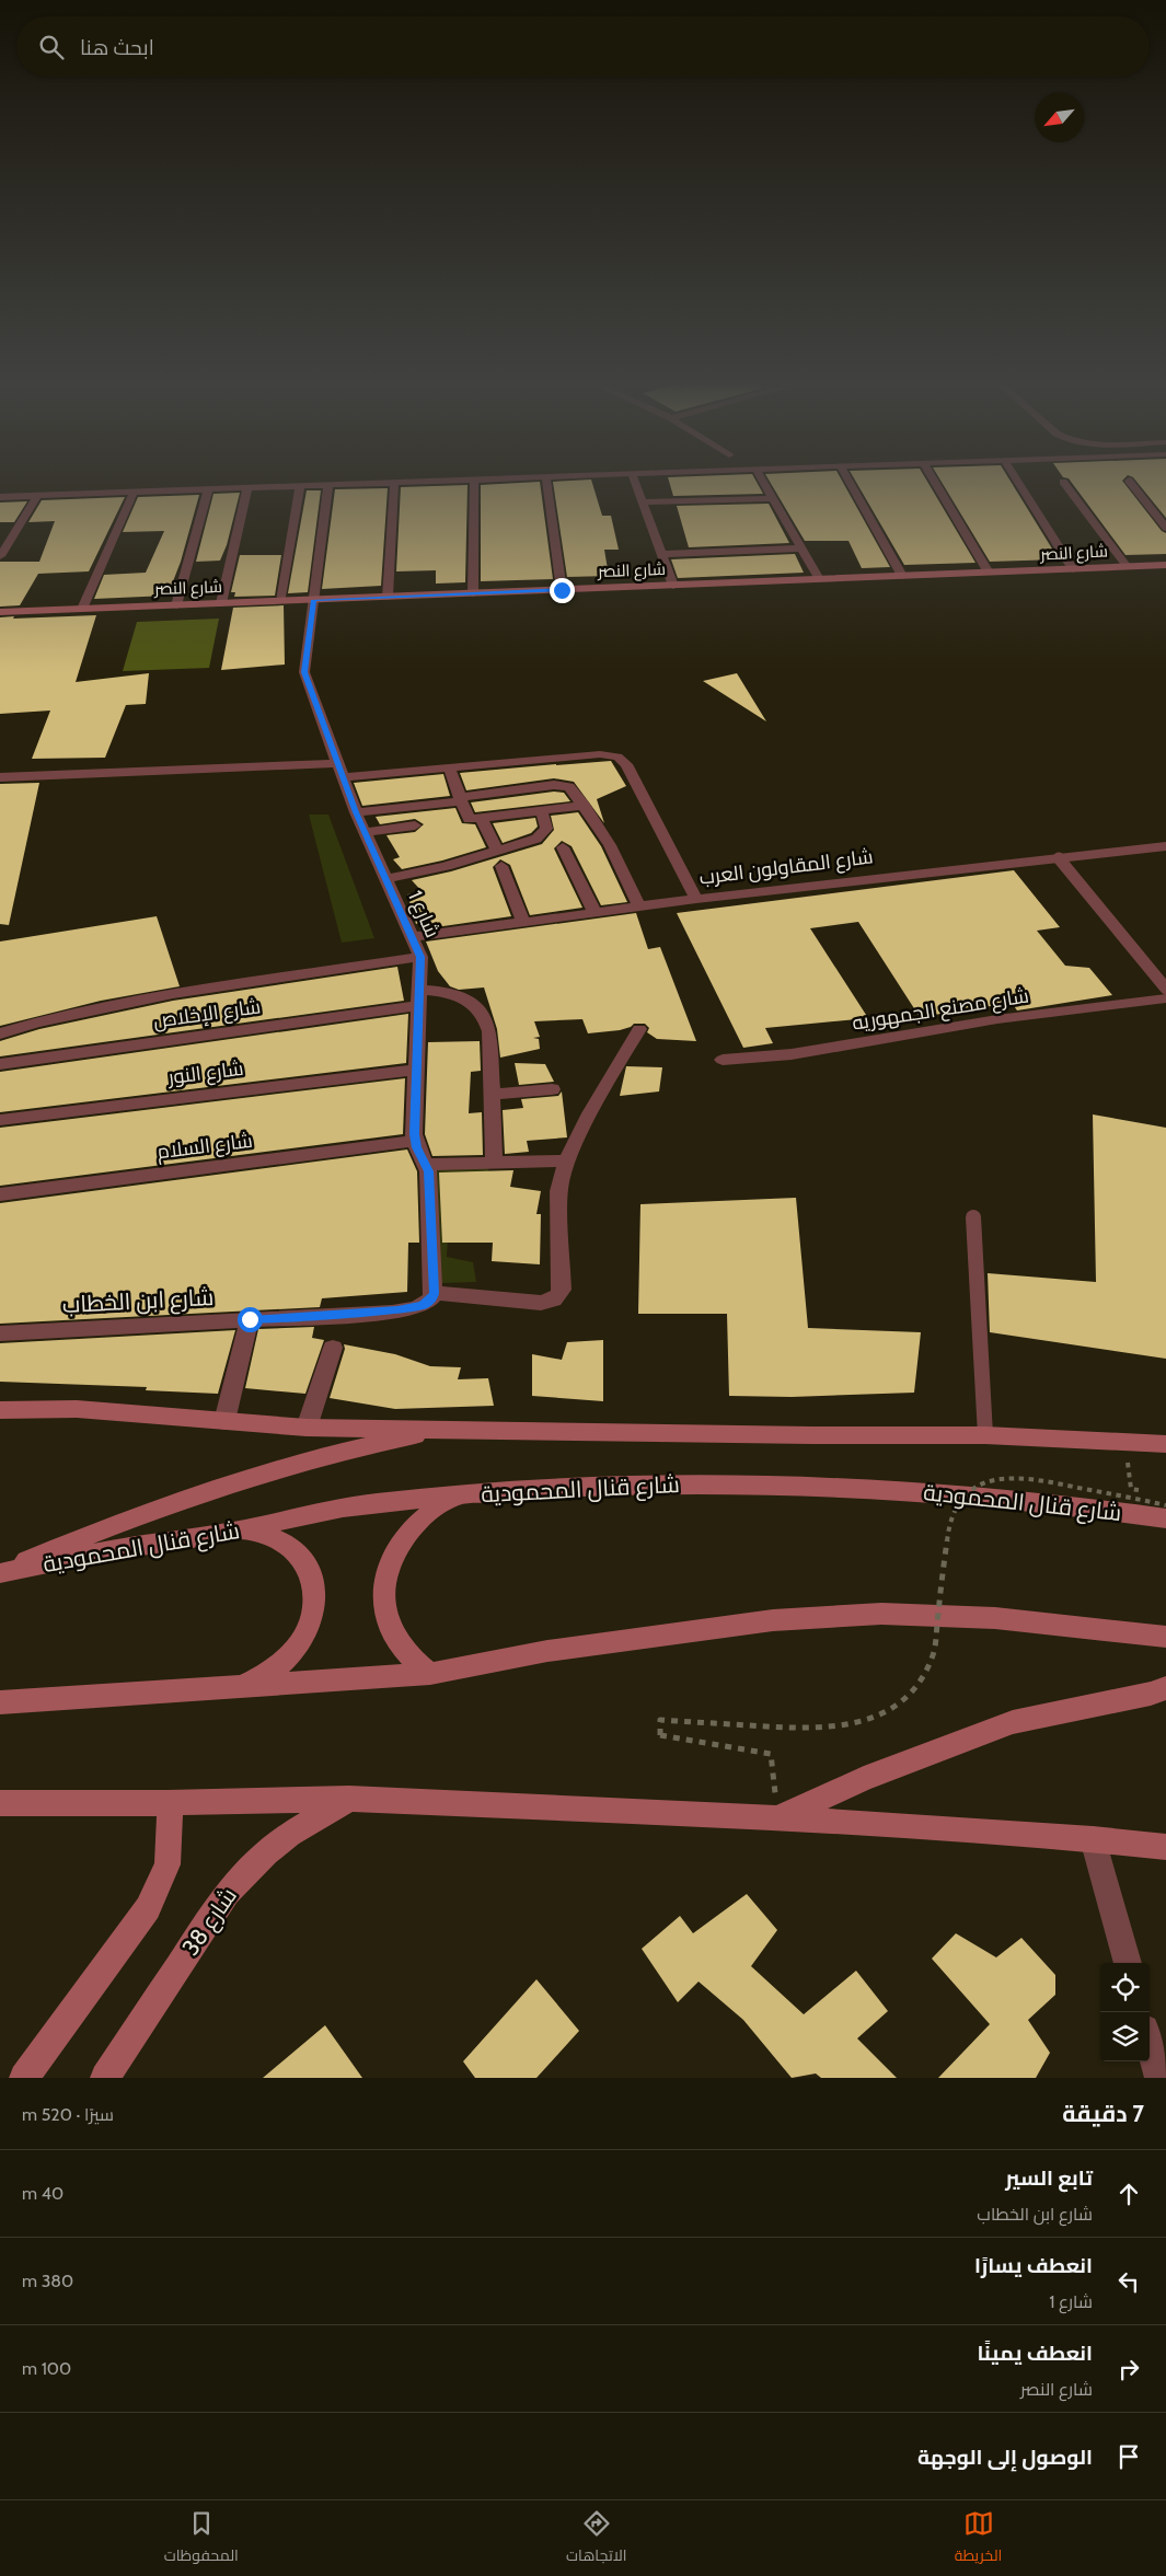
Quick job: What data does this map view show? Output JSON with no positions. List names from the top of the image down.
{
  "streets": {
    "main road": ["شارع النصر", "شارع قنال المحمودية", "شارع 38"],
    "street": [
      "شارع المقاولون العرب",
      "شارع 1",
      "شارع مصنع الجمهوريه",
      "شارع الإخلاص",
      "شارع النور",
      "شارع السلام",
      "شارع ابن الخطاب"
    ]
  },
  "crossings": [
    ["شارع النصر", "شارع 1"],
    ["شارع المقاولون العرب", "شارع 1"],
    ["شارع 1", "شارع الإخلاص"],
    ["شارع 1", "شارع النور"],
    ["شارع 1", "شارع السلام"],
    ["شارع 1", "شارع ابن الخطاب"]
  ],
  "north": "bottom left",
  "page": {
    "search": "ابحث هنا",
    "heading": ["7 دقيقة", "سيرًا · 520 m"],
    "list": [
      ["تابع السير", "شارع ابن الخطاب", "40 m"],
      ["انعطف يسارًا", "شارع 1", "380 m"],
      ["انعطف يمينًا", "شارع النصر", "100 m"],
      "الوصول إلى الوجهة"
    ],
    "nav": ["الخريطة", "الاتجاهات", "المحفوظات"]
  }
}
